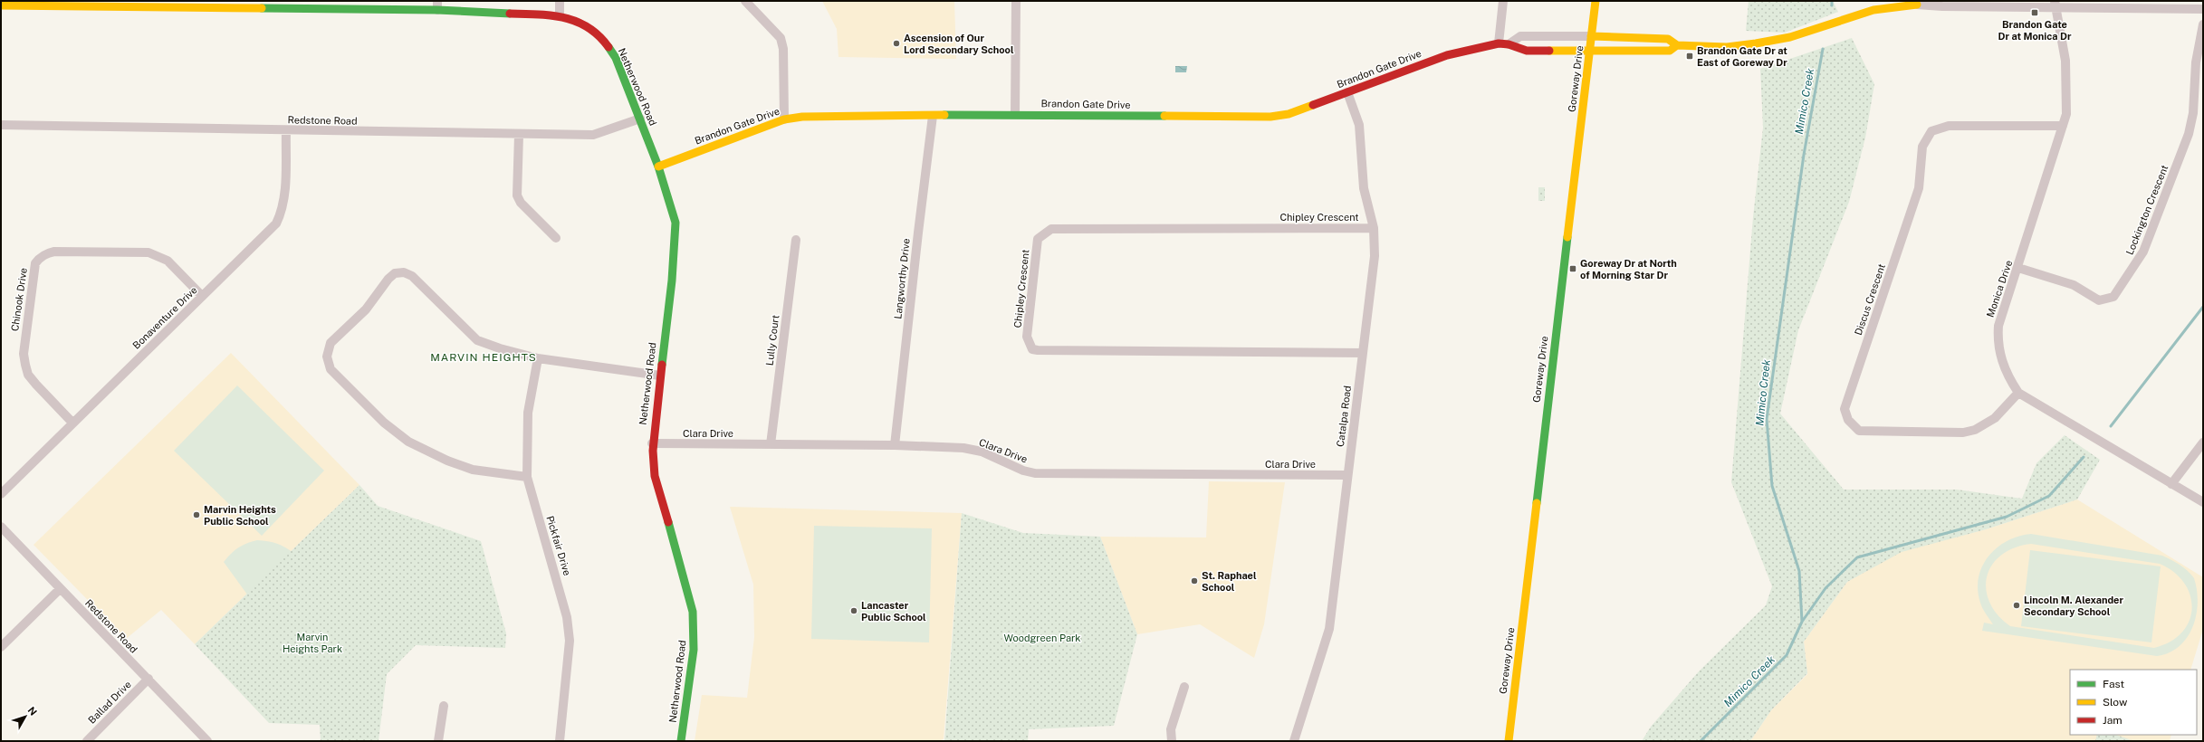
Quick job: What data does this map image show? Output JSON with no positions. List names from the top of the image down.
{
  "streets": {
    "street": [
      "Brandon Gate Drive",
      "Goreway Drive",
      "Netherwood Road",
      "Redstone Road",
      "Lockington Crescent",
      "Chipley Crescent",
      "Langworthy Drive",
      "Monica Drive",
      "Chinook Drive",
      "Discus Crescent",
      "Bonaventure Drive",
      "Lully Court",
      "Catalpa Road",
      "Clara Drive",
      "Pickfair Drive",
      "Ballad Drive"
    ]
  },
  "crossings": [
    ["Brandon Gate Drive", "Goreway Drive"],
    ["Brandon Gate Drive", "Netherwood Road"],
    ["Brandon Gate Drive", "Langworthy Drive"],
    ["Brandon Gate Drive", "Monica Drive"],
    ["Brandon Gate Drive", "Catalpa Road"],
    ["Netherwood Road", "Redstone Road"],
    ["Netherwood Road", "Clara Drive"],
    ["Redstone Road", "Bonaventure Drive"],
    ["Redstone Road", "Ballad Drive"],
    ["Lockington Crescent", "Monica Drive"],
    ["Chipley Crescent", "Catalpa Road"],
    ["Langworthy Drive", "Clara Drive"],
    ["Monica Drive", "Discus Crescent"],
    ["Chinook Drive", "Bonaventure Drive"],
    ["Lully Court", "Clara Drive"],
    ["Catalpa Road", "Clara Drive"]
  ],
  "districts": ["MARVIN HEIGHTS"],
  "water": ["Mimico Creek"],
  "parks": ["Marvin Heights Park", "Woodgreen Park"],
  "places": {
    "transit": ["Brandon Gate Dr at Monica Dr", "Brandon Gate Dr at East of Goreway Dr", "Goreway Dr at North of Morning Star Dr"],
    "other": [
      "Ascension of Our Lord Secondary School",
      "Marvin Heights Public School",
      "St. Raphael School",
      "Lincoln M. Alexander Secondary School",
      "Lancaster Public School"
    ]
  },
  "legend": ["Fast", "Slow", "Jam"],
  "north": "top right"
}
